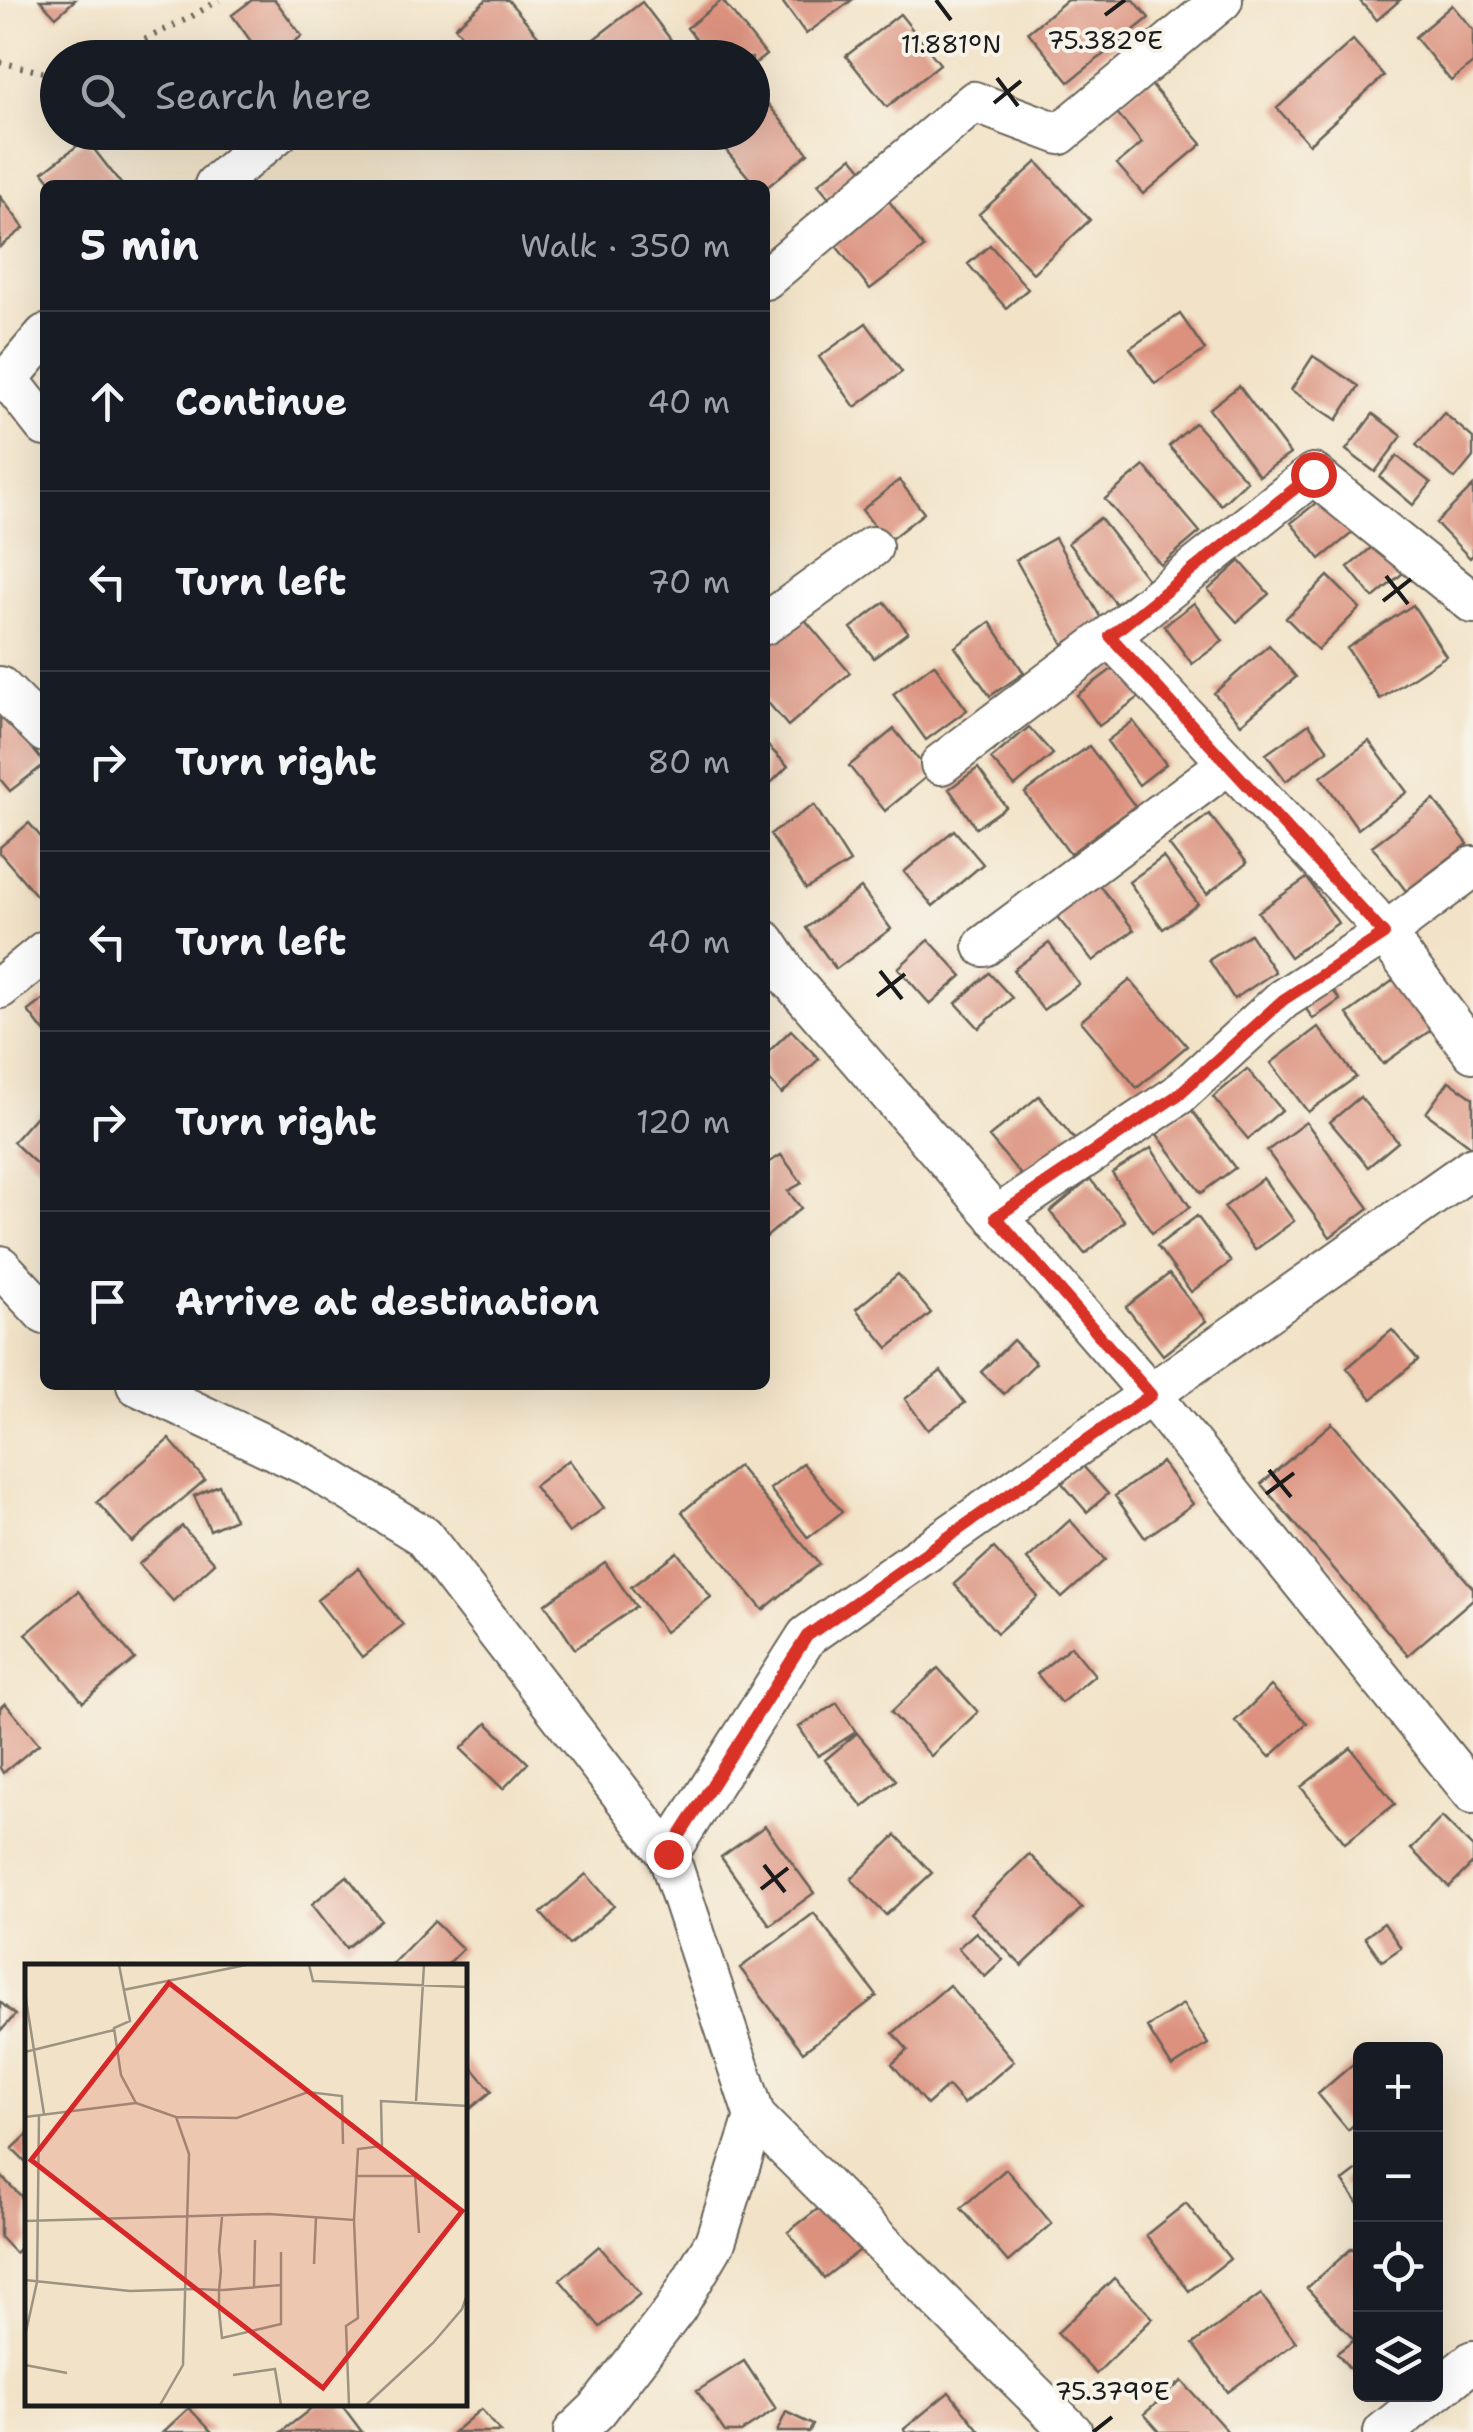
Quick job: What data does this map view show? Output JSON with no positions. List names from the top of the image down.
{
  "page": {
    "search": "Search here",
    "heading": ["5 min", "Walk · 350 m"],
    "list": [
      ["Continue", "40 m"],
      ["Turn left", "70 m"],
      ["Turn right", "80 m"],
      ["Turn left", "40 m"],
      ["Turn right", "120 m"],
      "Arrive at destination"
    ],
    "map_buttons": ["+", "−"]
  },
  "coordinates": ["75.382°E", "11.881°N", "75.379°E"]
}
